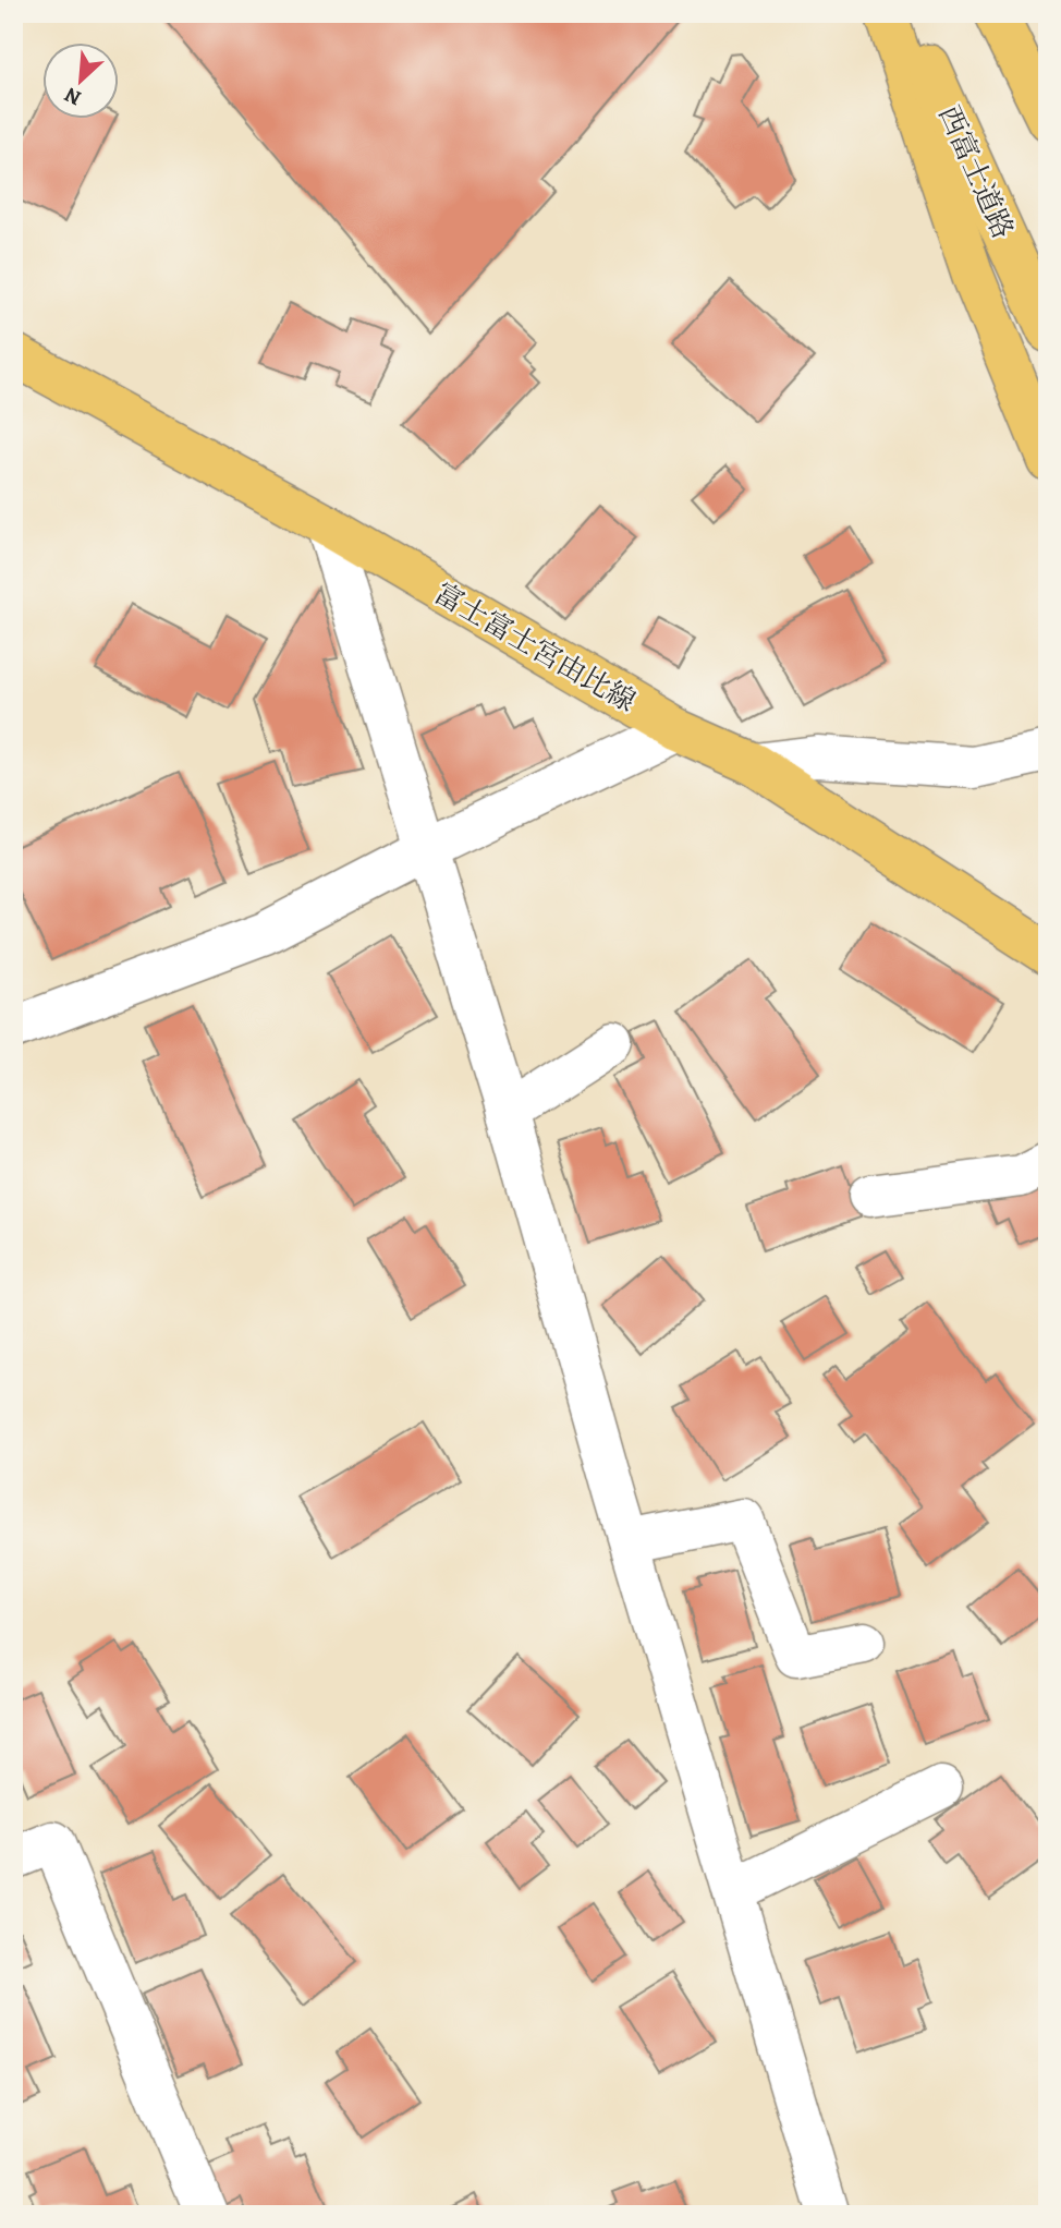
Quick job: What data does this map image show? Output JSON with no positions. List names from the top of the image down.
{
  "streets": {
    "main road": ["西富士道路", "富士富士宮由比線"]
  },
  "north": "bottom left"
}
